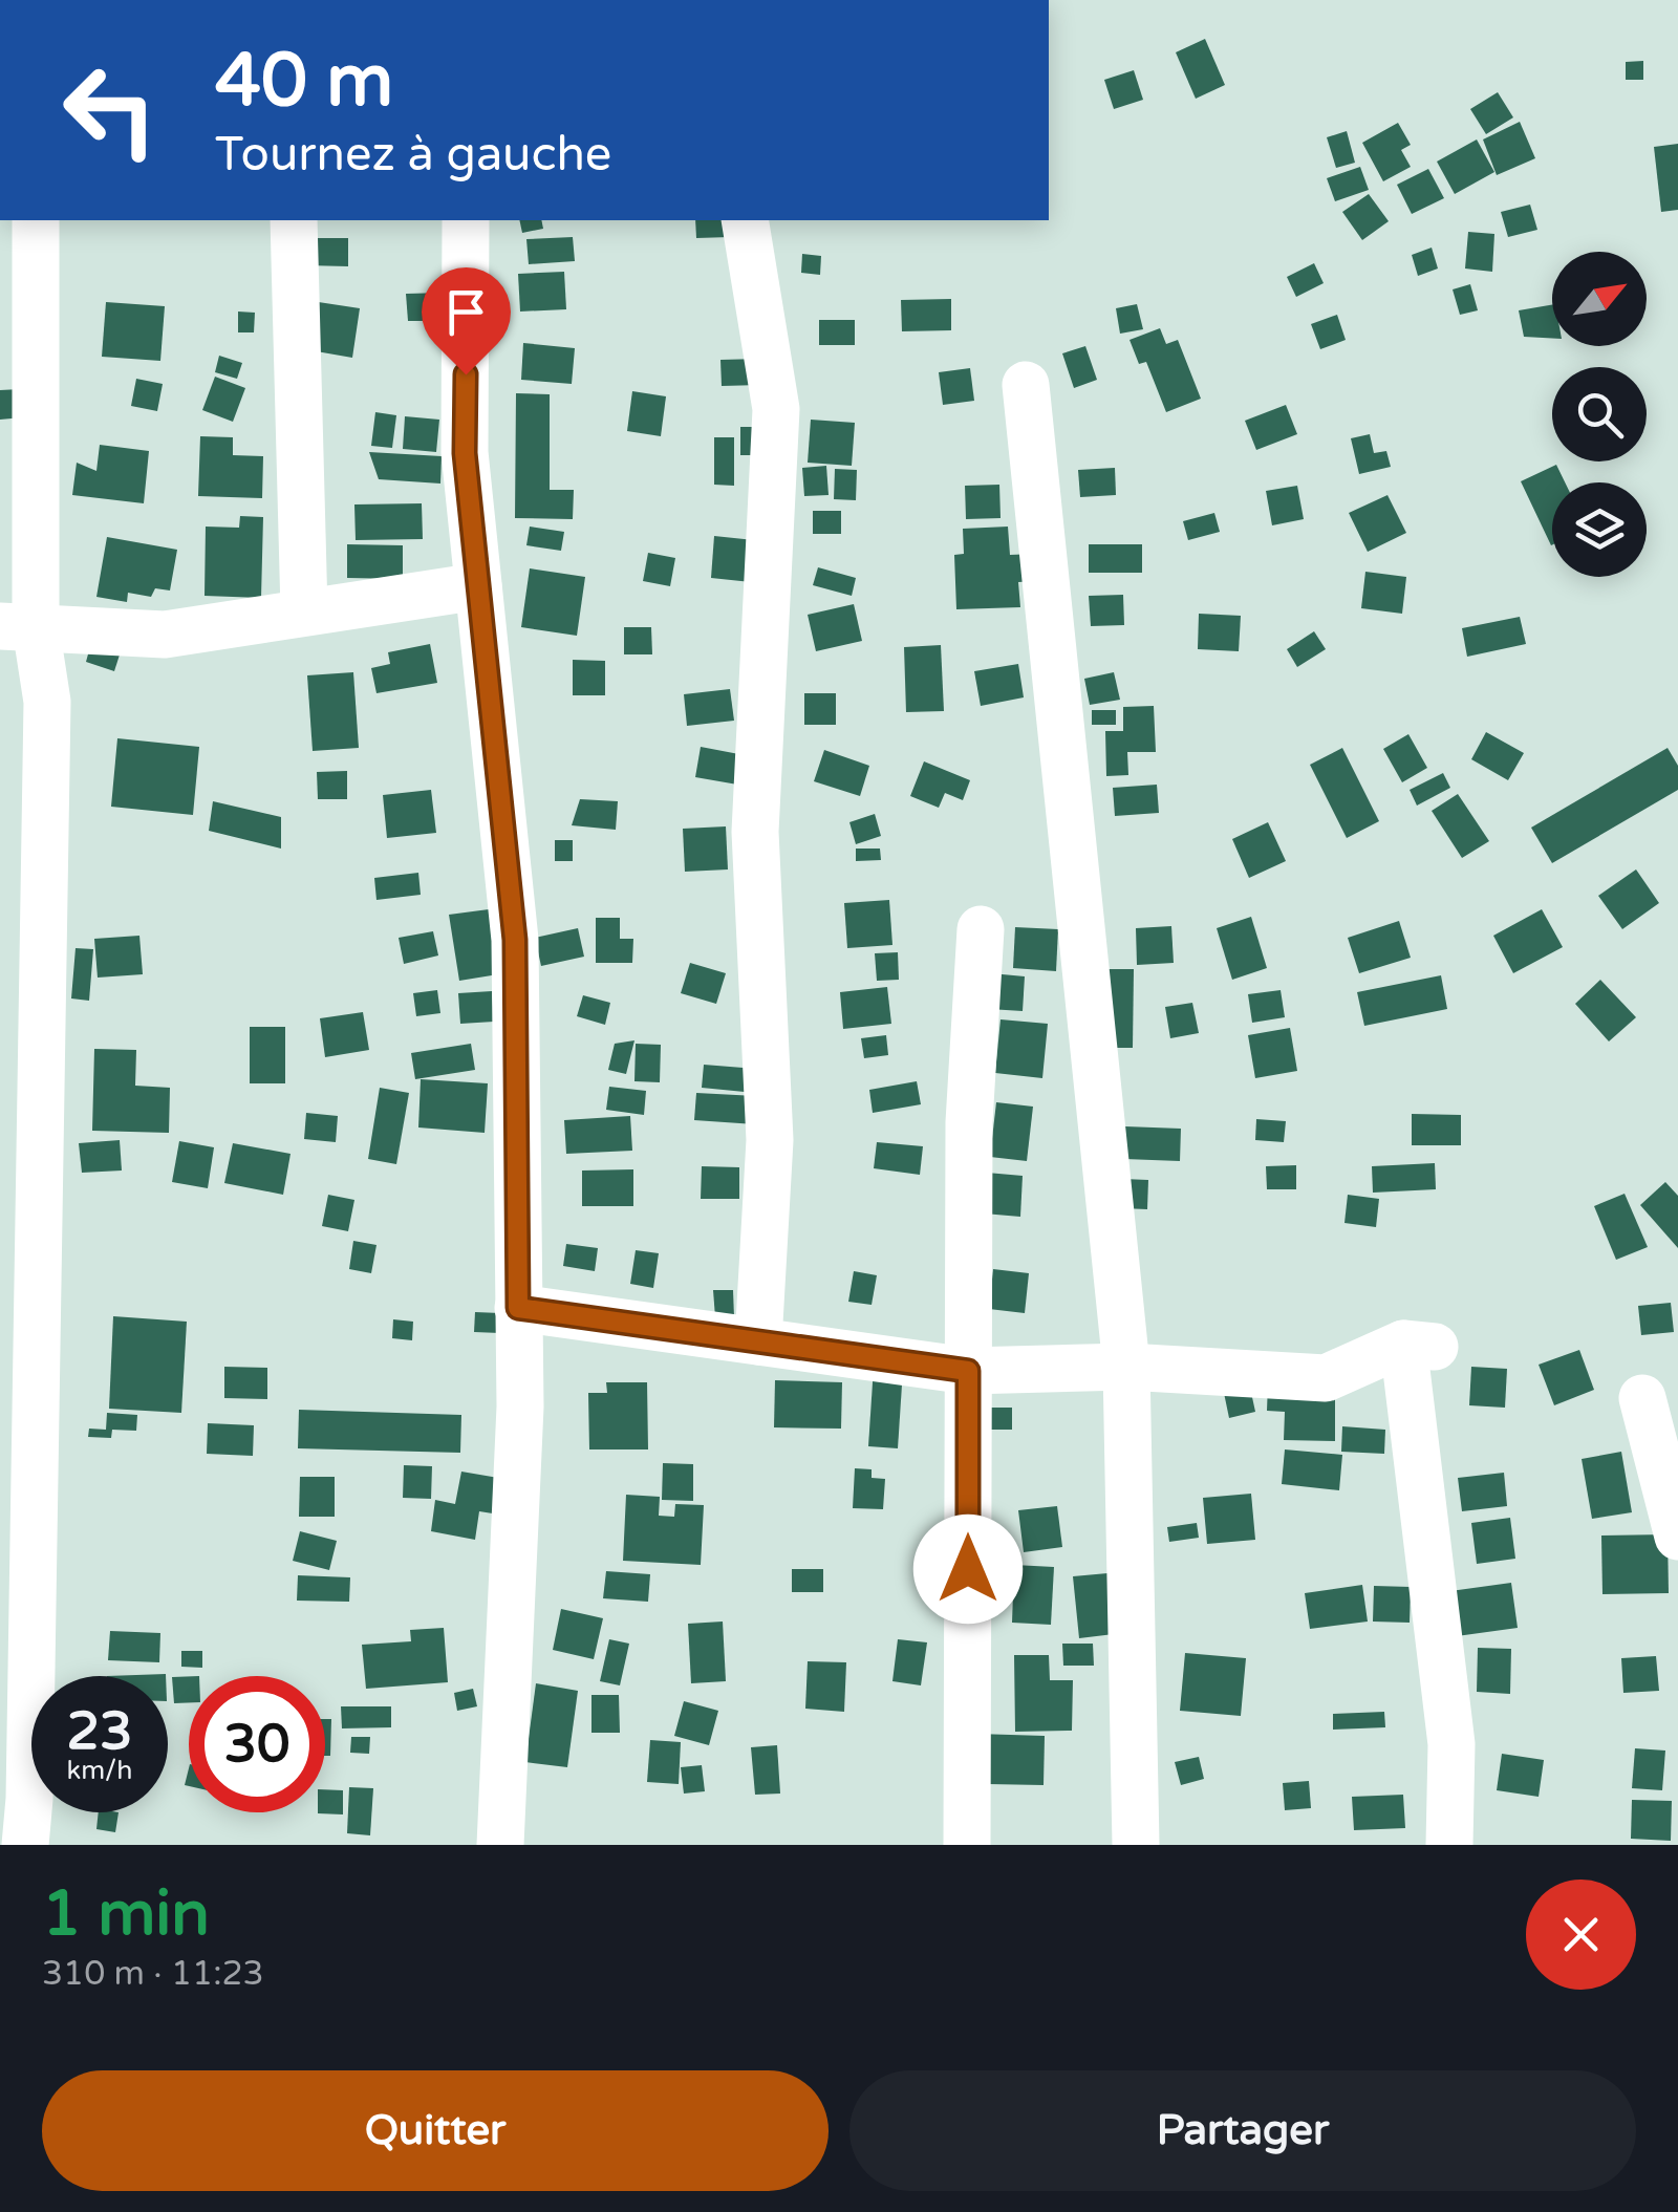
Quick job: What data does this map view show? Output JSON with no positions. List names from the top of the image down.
{
  "north": "top right",
  "page": {
    "turn": ["40 m", "Tournez à gauche"],
    "speed": "23 km/h",
    "limit": "30",
    "heading": ["1 min", "310 m · 11:23"],
    "buttons": ["Quitter", "Partager"]
  }
}
